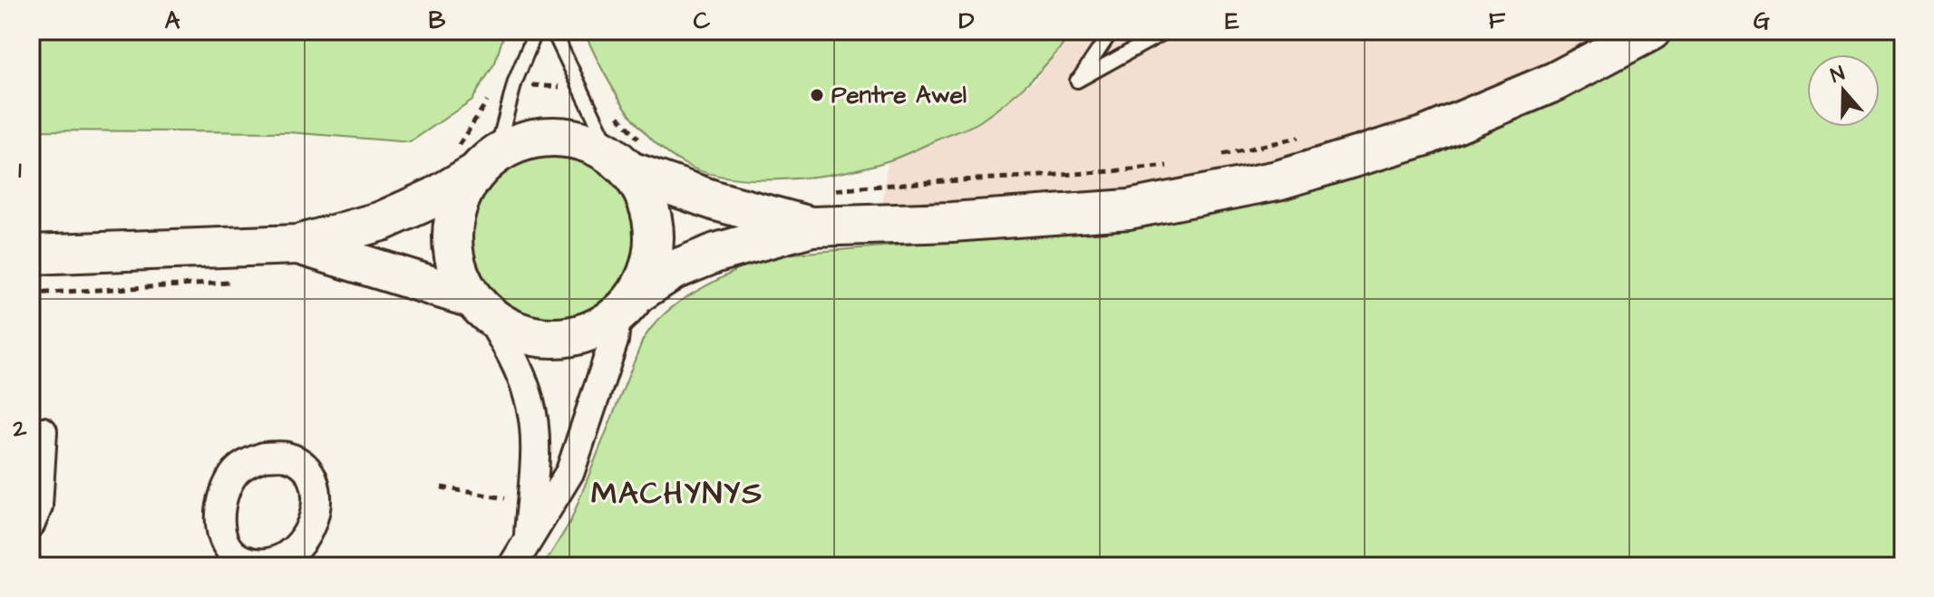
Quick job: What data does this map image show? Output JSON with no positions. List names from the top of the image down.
{
  "districts": ["MACHYNYS"],
  "places": ["Pentre Awel"],
  "north": "top",
  "grid": {
    "columns": [
      "A",
      "B",
      "C",
      "D",
      "E",
      "F",
      "G"
    ],
    "rows": ["1", "2"]
  }
}
